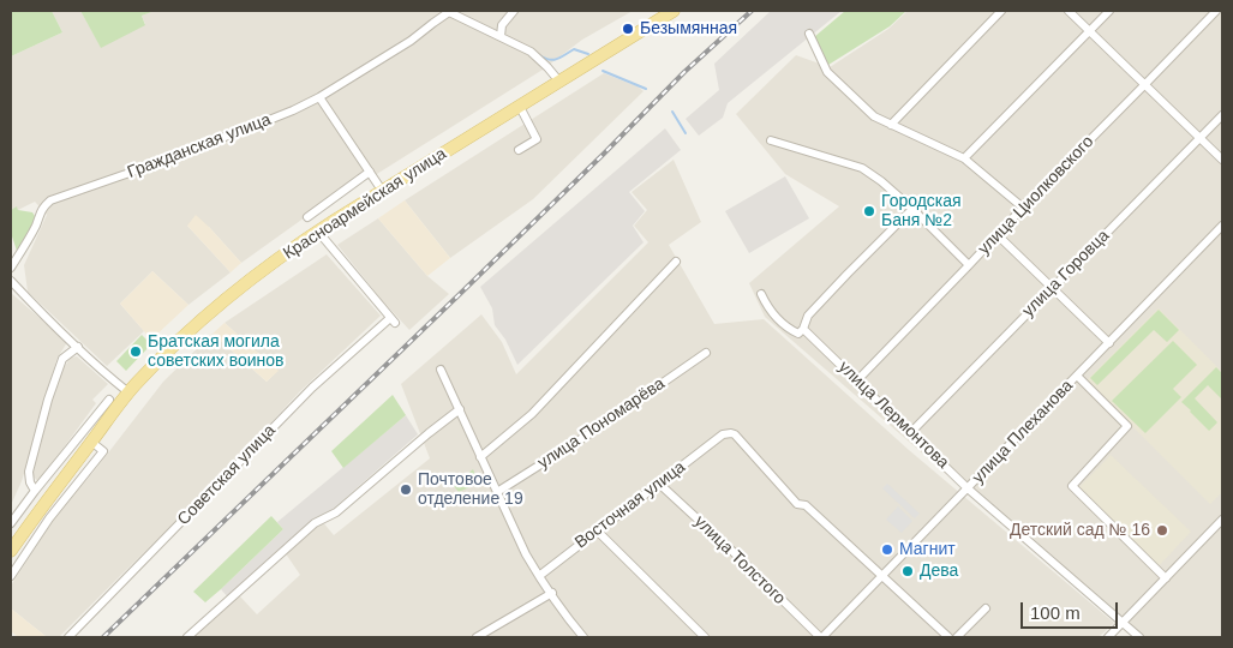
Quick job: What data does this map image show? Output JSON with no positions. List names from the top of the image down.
{
  "streets": {
    "main road": ["Красноармейская улица"],
    "street": [
      "Гражданская улица",
      "улица Циолковского",
      "улица Горовца",
      "улица Лермонтова",
      "улица Пономарёва",
      "улица Плеханова",
      "Советская улица",
      "Восточная улица",
      "улица Толстого"
    ]
  },
  "crossings": [
    ["улица Циолковского", "улица Лермонтова"],
    ["Красноармейская улица", "Советская улица"],
    ["улица Горовца", "улица Лермонтова"],
    ["улица Лермонтова", "улица Плеханова"],
    ["улица Плеханова", "Восточная улица"],
    ["улица Плеханова", "улица Толстого"],
    ["Восточная улица", "улица Толстого"]
  ],
  "places": [
    "Безымянная",
    "Городская Баня №2",
    "Братская могила советских воинов",
    "Почтовое отделение 19",
    "Детский сад № 16",
    "Магнит",
    "Дева"
  ],
  "scale_bar": "100 m"
}
